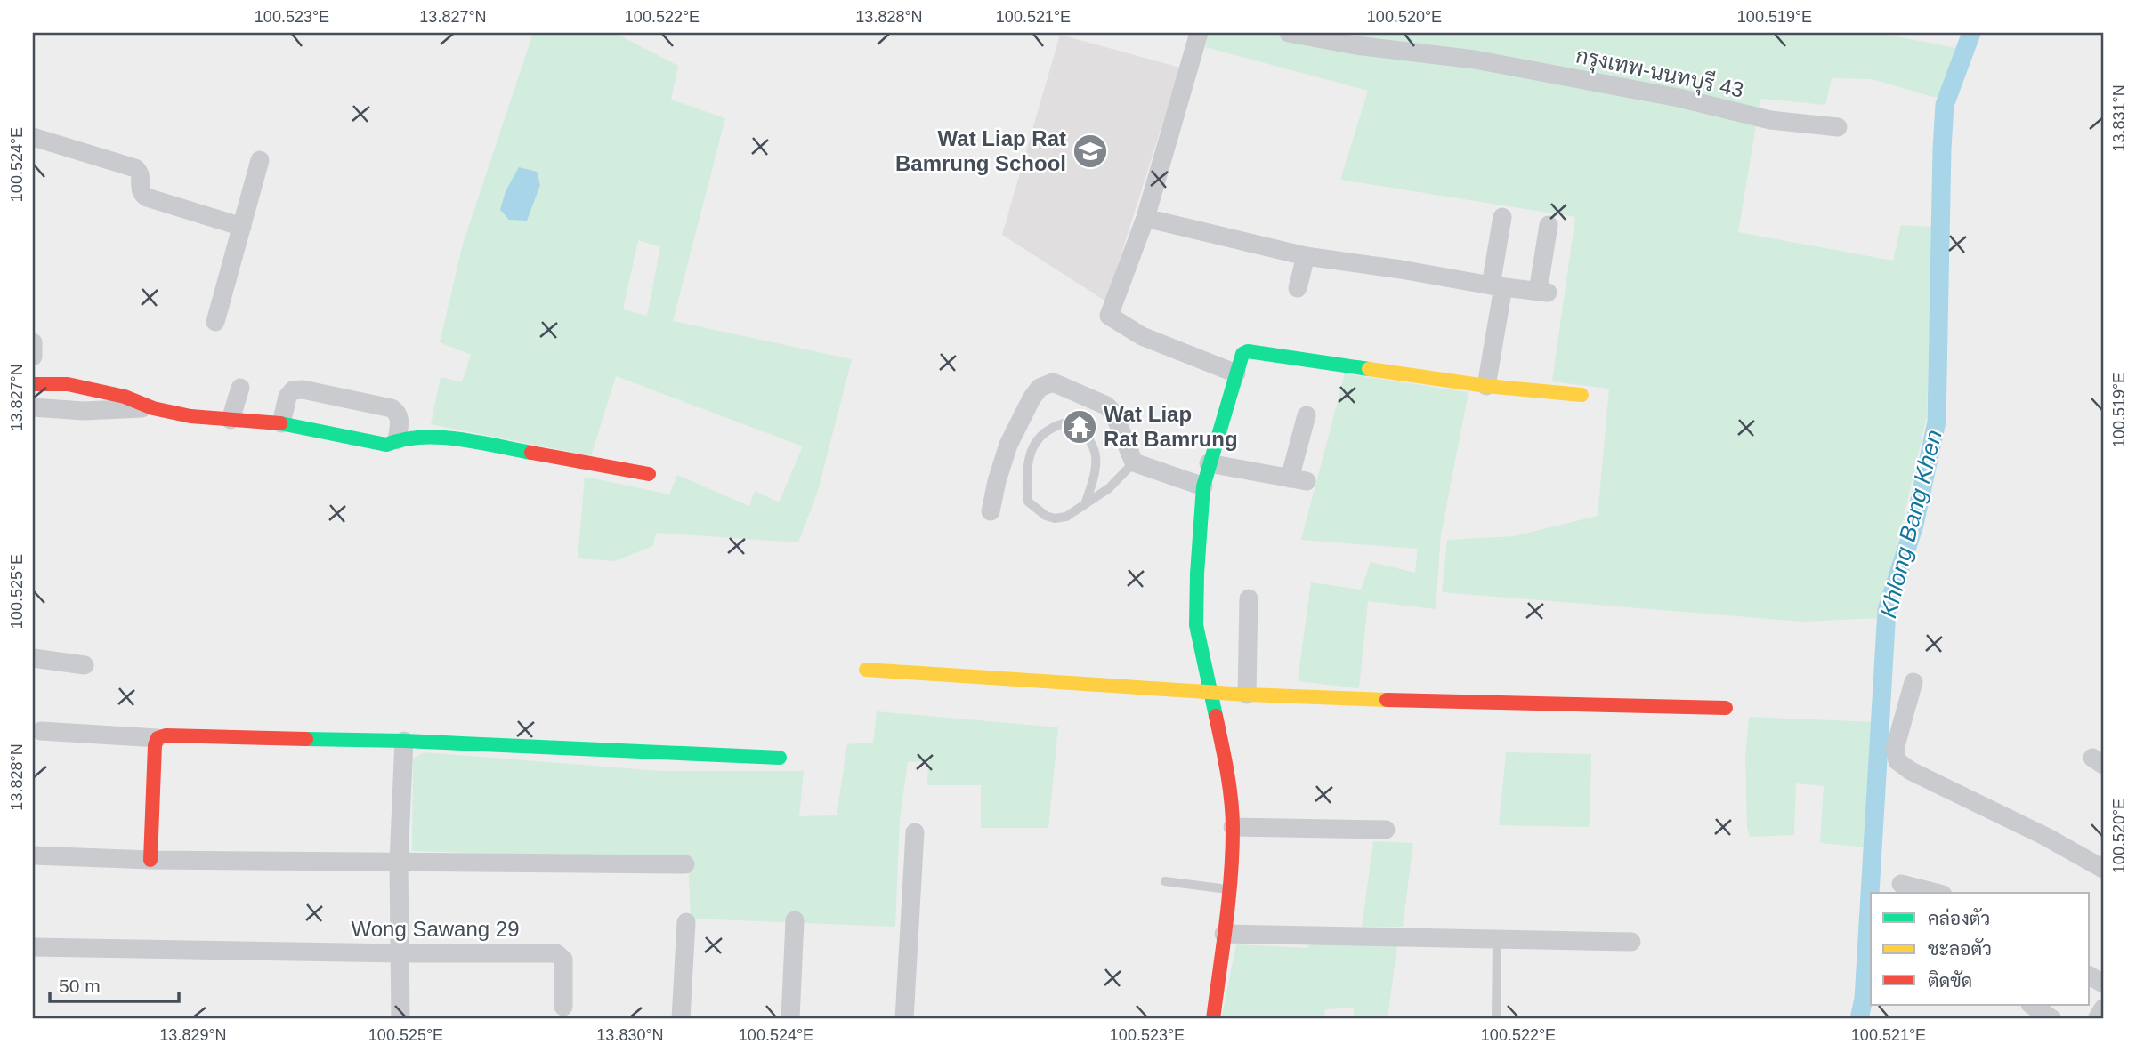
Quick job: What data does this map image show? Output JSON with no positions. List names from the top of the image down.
{
  "streets": {
    "street": ["กรุงเทพ-นนทบุรี 43", "Wong Sawang 29"]
  },
  "water": ["Khlong Bang Khen"],
  "places": {
    "school or university": ["Wat Liap Rat Bamrung School"],
    "temple": ["Wat Liap Rat Bamrung"]
  },
  "legend": ["คล่องตัว", "ชะลอตัว", "ติดขัด"],
  "scale_bar": "50 m",
  "coordinates": [
    "100.523°E",
    "13.827°N",
    "100.522°E",
    "13.828°N",
    "100.521°E",
    "100.520°E",
    "100.519°E",
    "13.831°N",
    "100.524°E",
    "100.525°E",
    "13.829°N",
    "13.830°N"
  ]
}
